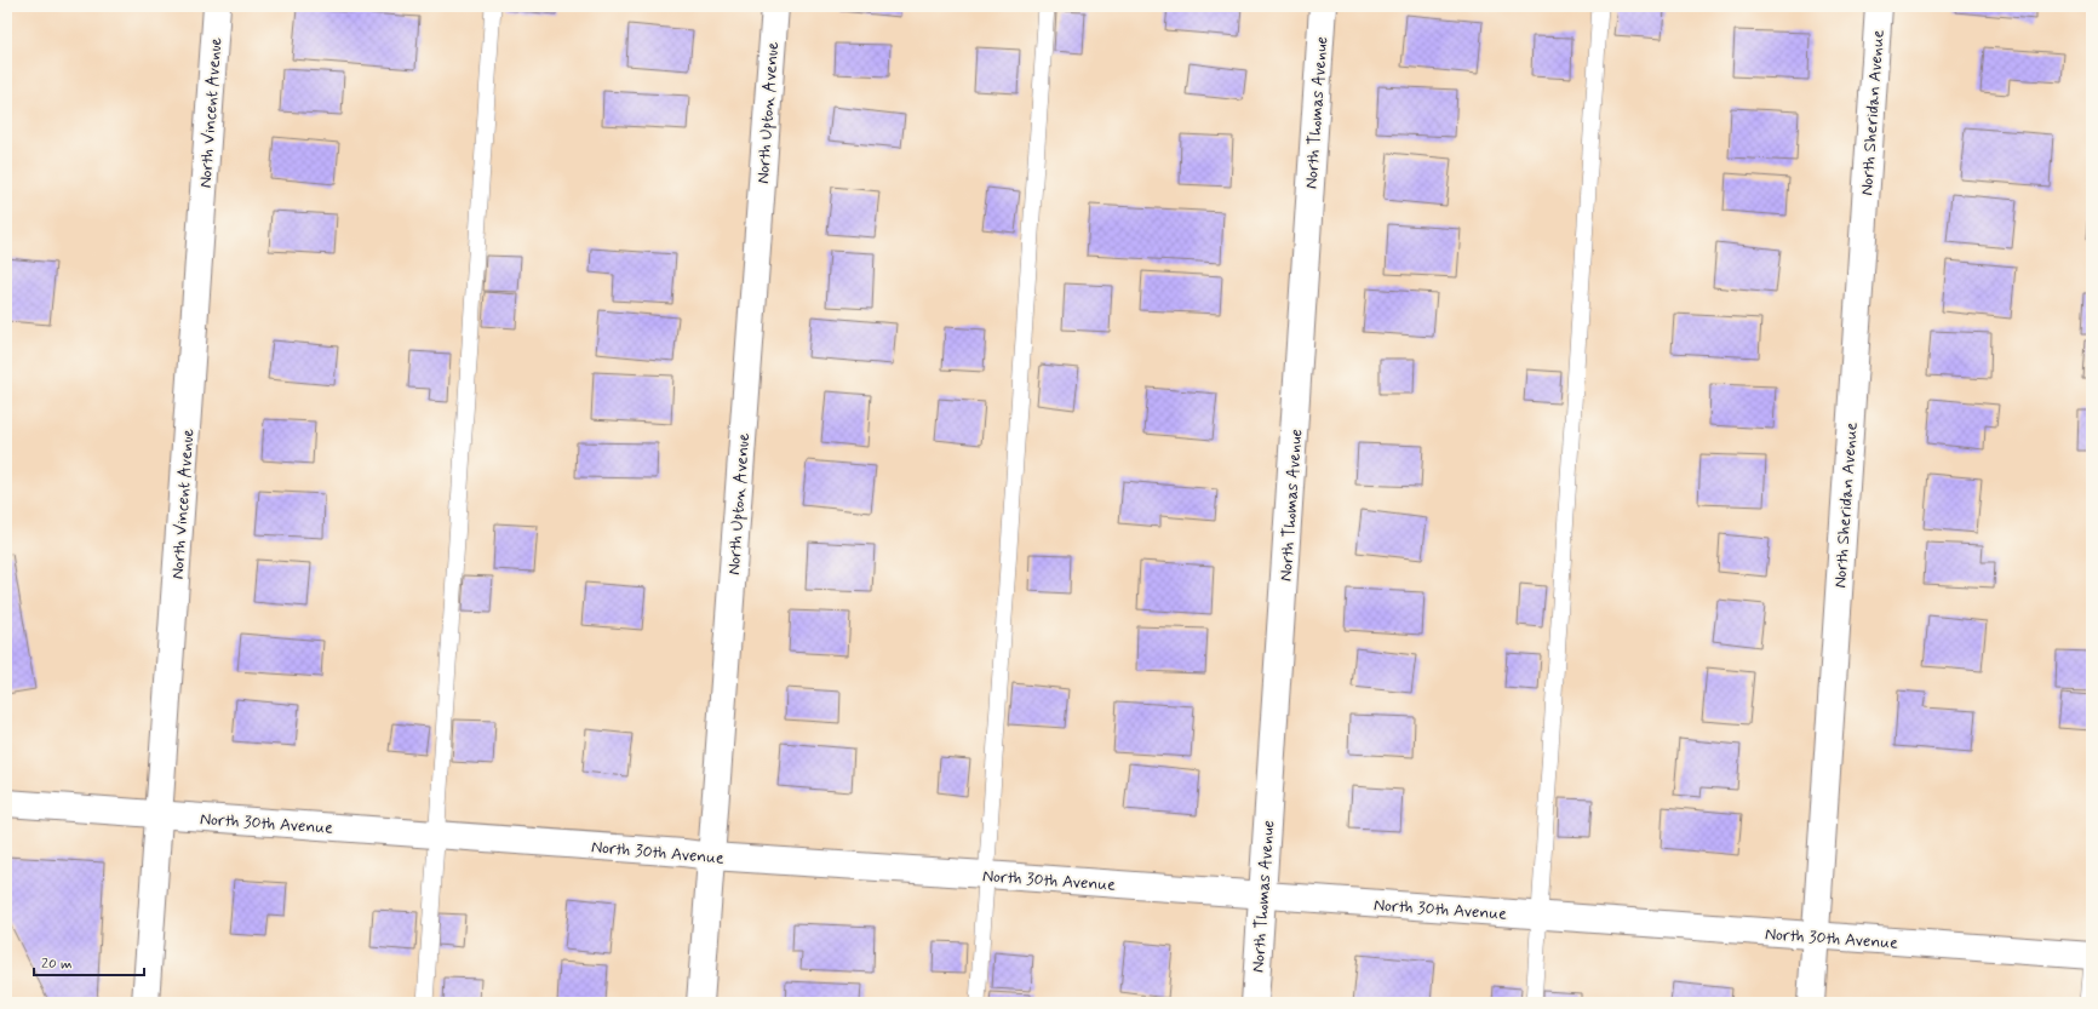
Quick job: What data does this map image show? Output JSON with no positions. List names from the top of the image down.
{
  "streets": {
    "street": [
      "North Vincent Avenue",
      "North Upton Avenue",
      "North Thomas Avenue",
      "North Sheridan Avenue",
      "North 30th Avenue"
    ]
  },
  "crossings": [
    ["North Vincent Avenue", "North 30th Avenue"],
    ["North Upton Avenue", "North 30th Avenue"],
    ["North Thomas Avenue", "North 30th Avenue"],
    ["North Sheridan Avenue", "North 30th Avenue"]
  ],
  "scale_bar": "20 m"
}
